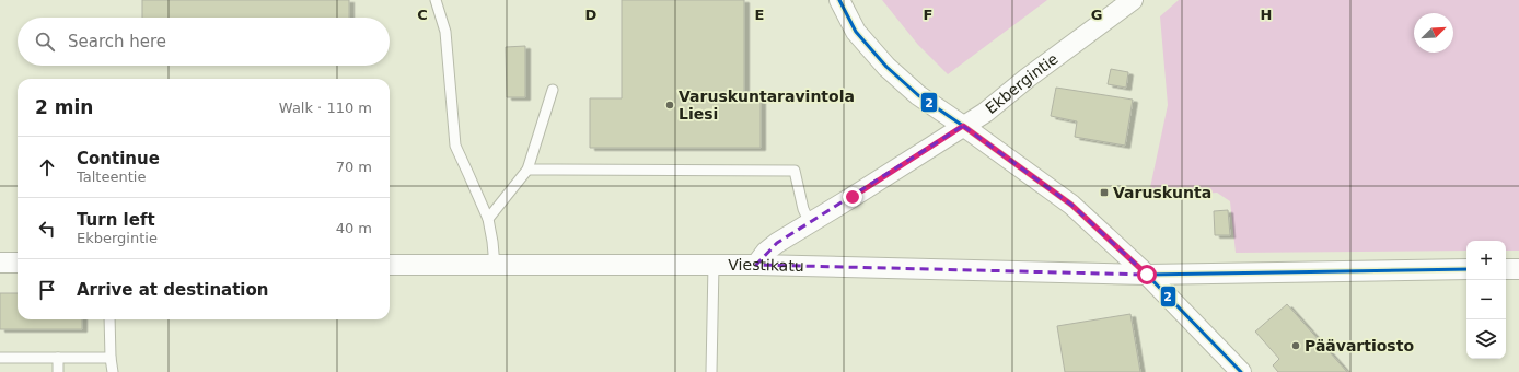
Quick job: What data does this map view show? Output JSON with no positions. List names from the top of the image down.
{
  "streets": {
    "street": ["Ekbergintie", "Viestikatu"]
  },
  "crossings": [
    ["Ekbergintie", "Viestikatu"]
  ],
  "places": {
    "other": ["Varuskuntaravintola Liesi", "Päävartiosto"],
    "transit": ["Varuskunta"]
  },
  "lines": ["transit line 2"],
  "north": "top right",
  "page": {
    "search": "Search here",
    "heading": ["2 min", "Walk · 110 m"],
    "list": [
      ["Continue", "Talteentie", "70 m"],
      ["Turn left", "Ekbergintie", "40 m"],
      "Arrive at destination"
    ],
    "map_buttons": ["+", "−"]
  },
  "grid": {
    "columns": [
      "C",
      "D",
      "E",
      "F",
      "G",
      "H"
    ]
  }
}
